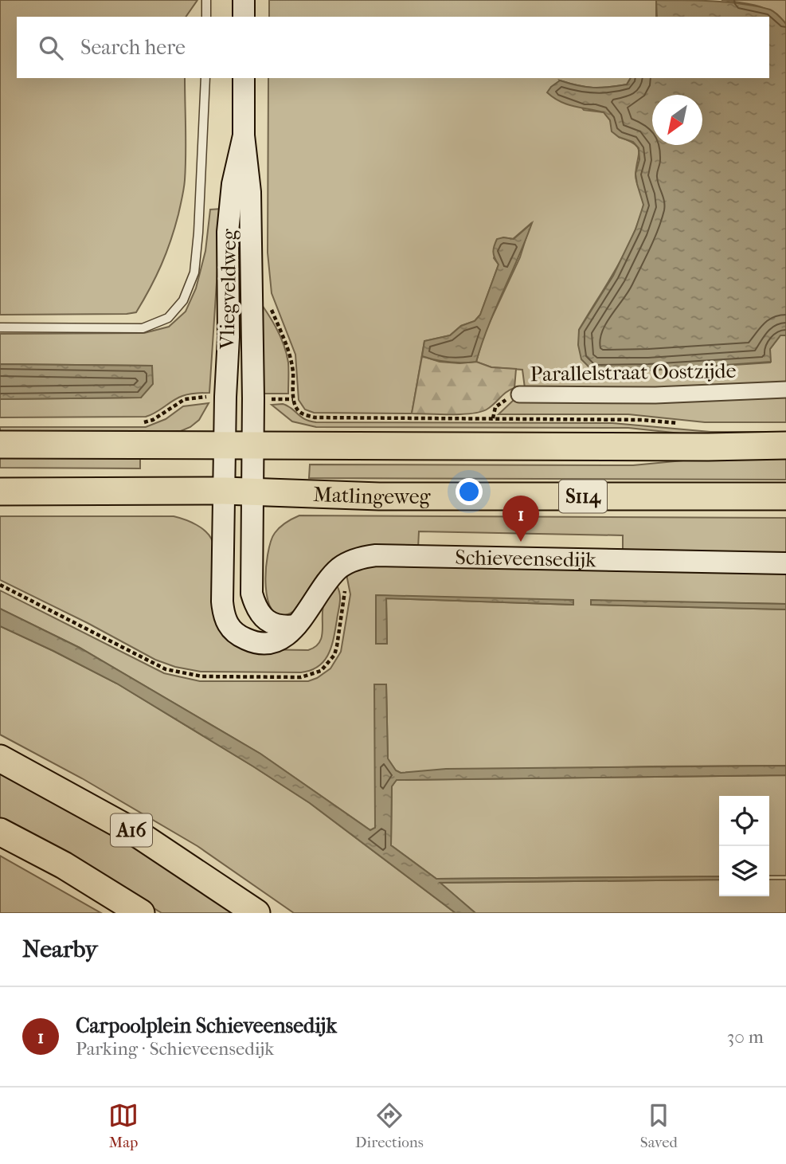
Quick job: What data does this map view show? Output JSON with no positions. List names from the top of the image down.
{
  "streets": {
    "highway": ["Matlingeweg", "S114", "A16"],
    "street": ["Vliegveldweg", "Parallelstraat Oostzijde", "Schieveensedijk"]
  },
  "crossings": [
    ["Vliegveldweg", "Matlingeweg"],
    ["Vliegveldweg", "Schieveensedijk"],
    ["Matlingeweg", "Schieveensedijk"]
  ],
  "north": "bottom left",
  "page": {
    "search": "Search here",
    "pins": "1",
    "heading": "Nearby",
    "list": [
      {
        "mark": "1",
        "name": "Carpoolplein Schieveensedijk",
        "note": "Parking · Schieveensedijk",
        "value": "30 m"
      }
    ],
    "nav": ["Map", "Directions", "Saved"]
  }
}
